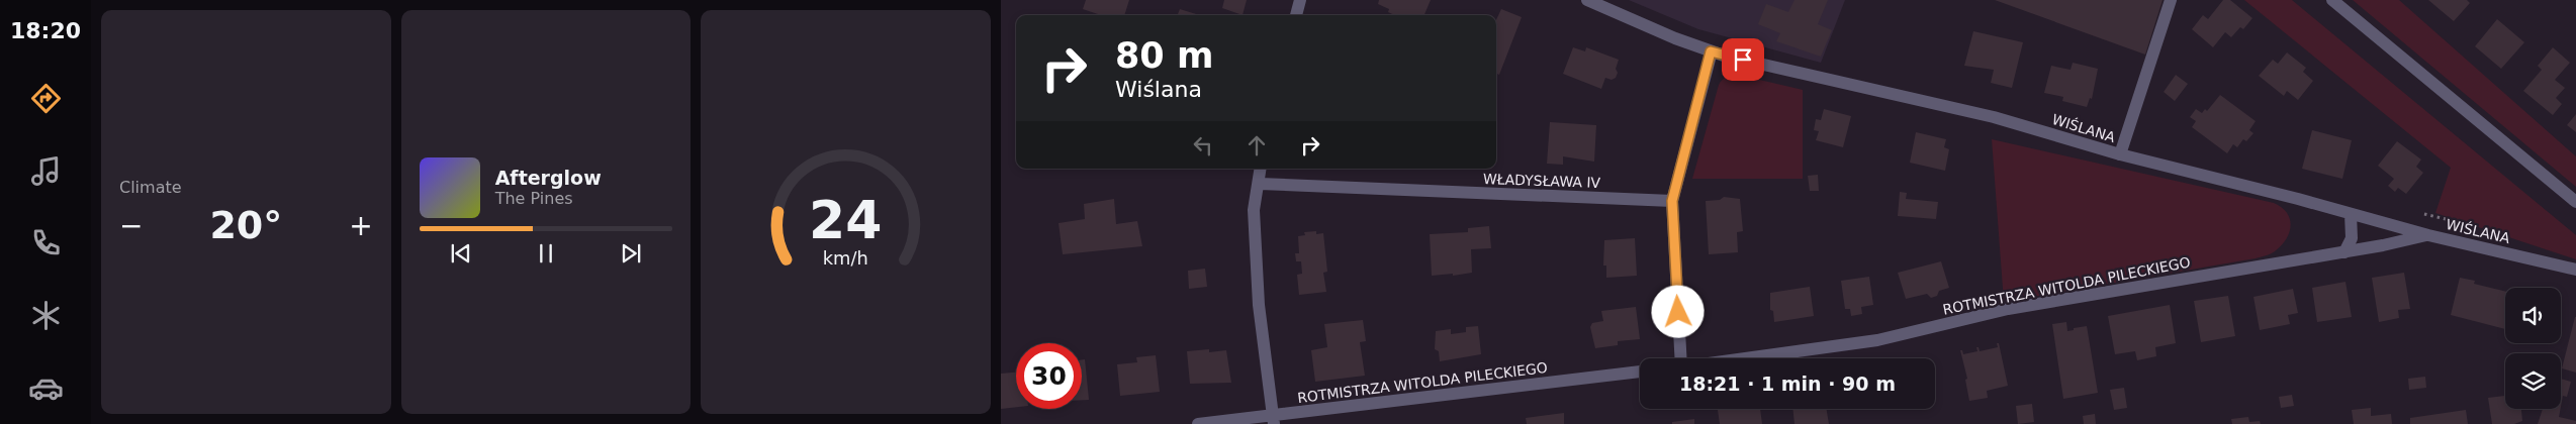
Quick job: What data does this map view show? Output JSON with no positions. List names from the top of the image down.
{
  "streets": {
    "street": ["WIŚLANA", "WŁADYSŁAWA IV", "ROTMISTRZA WITOLDA PILECKIEGO"]
  },
  "crossings": [
    ["WIŚLANA", "ROTMISTRZA WITOLDA PILECKIEGO"]
  ],
  "page": {
    "tabs": "18:20",
    "tile": "Climate",
    "turn": ["80 m", "Wiślana"],
    "song": ["Afterglow", "The Pines"],
    "heat": ["−", "20°", "+"],
    "limit": "30",
    "trip": "18:21 · 1 min · 90 m",
    "gauge": ["24", "km/h"]
  }
}
